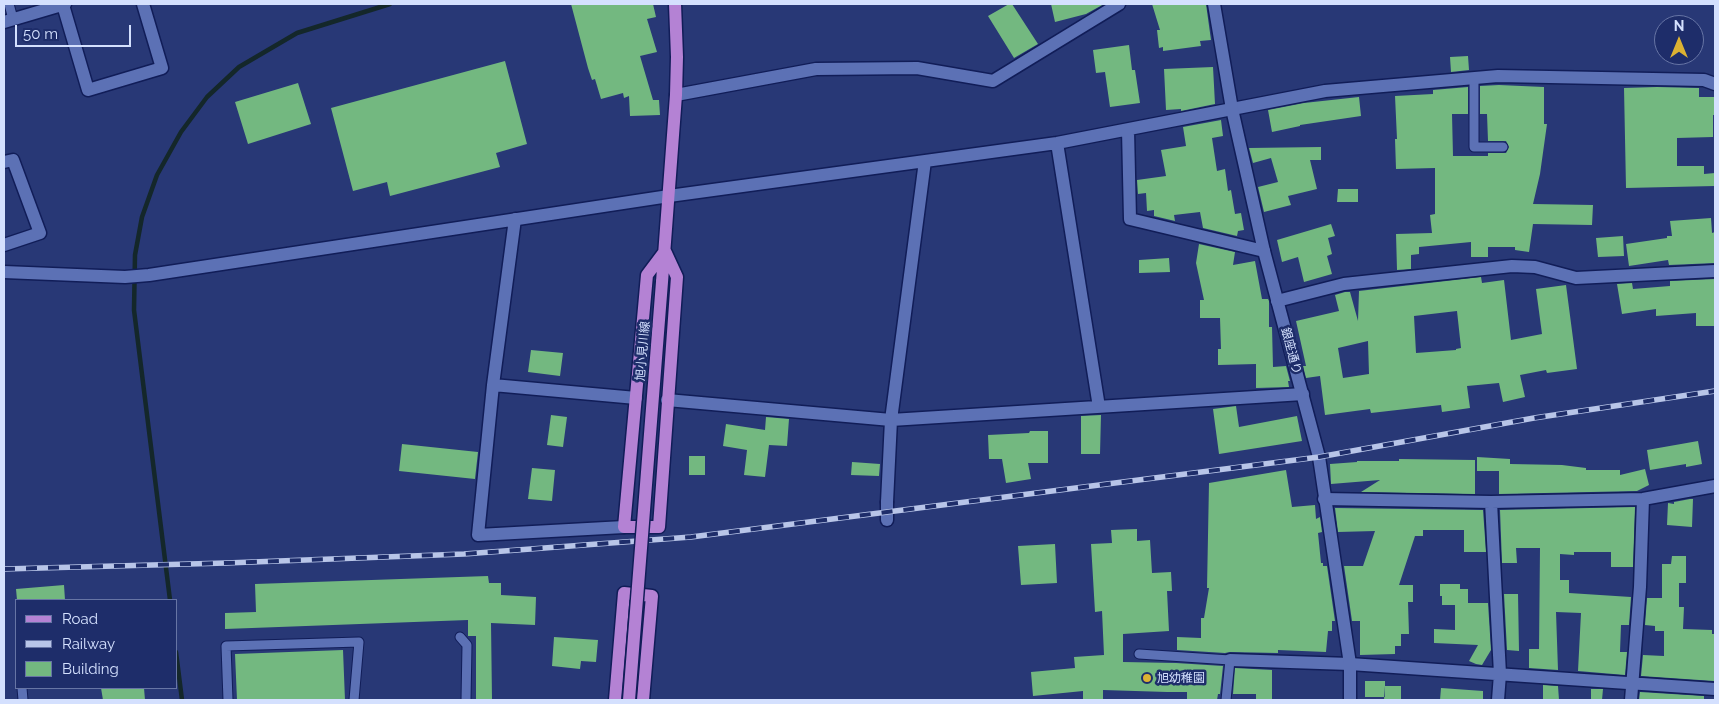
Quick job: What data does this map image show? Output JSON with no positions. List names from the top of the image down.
{
  "streets": {
    "main road": ["旭小見川線"],
    "street": ["銀座通り"]
  },
  "places": ["旭幼稚園"],
  "legend": ["Road", "Railway", "Building"],
  "scale_bar": "50 m",
  "north": "top"
}
